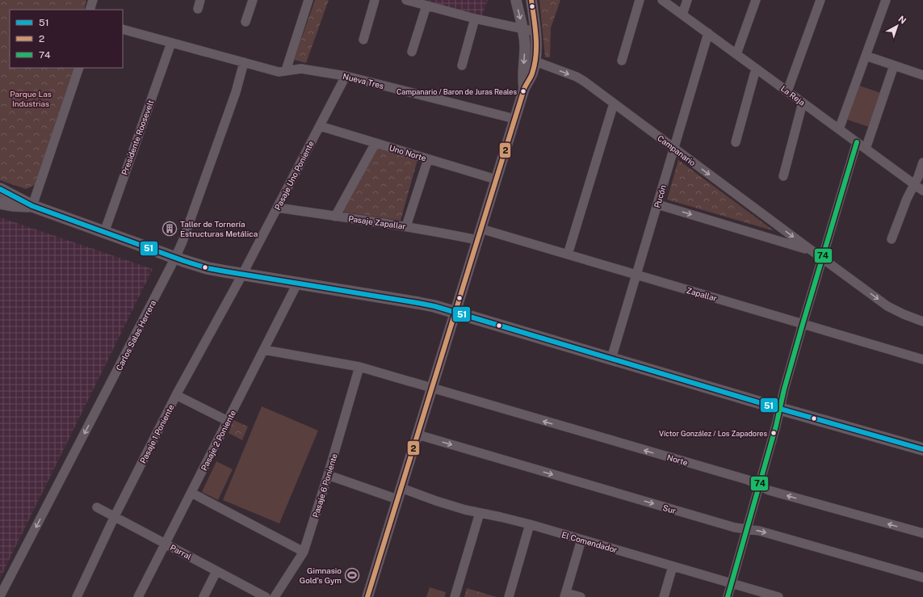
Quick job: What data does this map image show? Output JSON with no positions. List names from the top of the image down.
{
  "streets": {
    "street": [
      "Nueva Tres",
      "La Reja",
      "Presidente Roosevelt",
      "Campanario",
      "Uno Norte",
      "Pasaje Uno Poniente",
      "Pucón",
      "Pasaje Zapallar",
      "Zapallar",
      "Carlos Salas Herrera",
      "Pasaje 1 Poniente",
      "Pasaje 2 Poniente",
      "Norte",
      "Pasaje 6 Poniente",
      "Sur",
      "El Comendador",
      "Parral"
    ]
  },
  "crossings": [
    ["Nueva Tres", "Presidente Roosevelt"],
    ["Nueva Tres", "Pasaje Uno Poniente"],
    ["Nueva Tres", "Carlos Salas Herrera"],
    ["La Reja", "Pucón"],
    ["Campanario", "Pucón"],
    ["Uno Norte", "Pasaje Uno Poniente"],
    ["Pasaje Uno Poniente", "Pasaje Zapallar"],
    ["Pasaje Uno Poniente", "Pasaje 1 Poniente"],
    ["Pucón", "Zapallar"],
    ["Pasaje 1 Poniente", "Parral"],
    ["Pasaje 2 Poniente", "Norte"],
    ["Pasaje 2 Poniente", "Parral"],
    ["Norte", "Pasaje 6 Poniente"]
  ],
  "one_way": [
    "Campanario",
    "Carlos Salas Herrera",
    "Norte",
    "Sur"
  ],
  "parks": ["Parque Las Industrias"],
  "places": {
    "other": ["Campanario / Baron de Juras Reales", "Víctor González / Los Zapadores"],
    "building": ["Taller de Tornería Estructuras Metálica"],
    "sports": ["Gimnasio Gold's Gym"]
  },
  "lines": ["transit line 2", "transit line 74", "transit line 51"],
  "legend": ["51", "2", "74"],
  "north": "top right"
}
